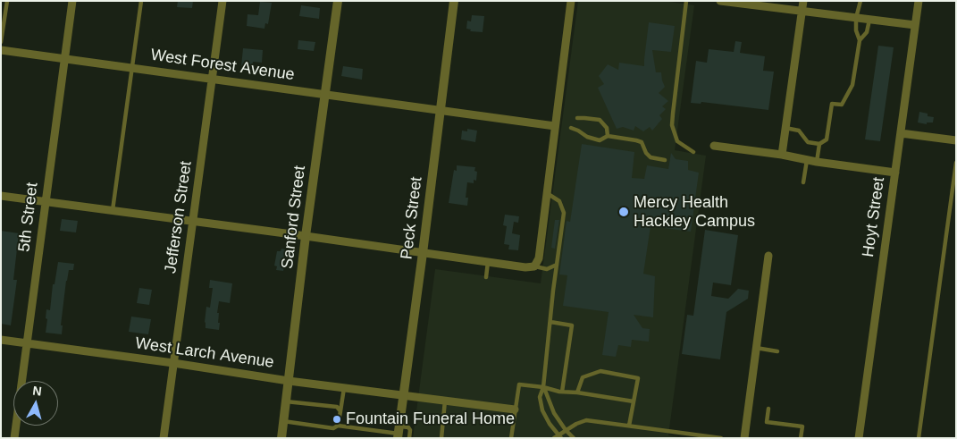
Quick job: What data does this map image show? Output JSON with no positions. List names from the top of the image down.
{
  "streets": {
    "street": [
      "West Forest Avenue",
      "5th Street",
      "Jefferson Street",
      "Sanford Street",
      "Hoyt Street",
      "Peck Street",
      "West Larch Avenue"
    ]
  },
  "crossings": [
    ["West Forest Avenue", "5th Street"],
    ["West Forest Avenue", "Jefferson Street"],
    ["West Forest Avenue", "Sanford Street"],
    ["West Forest Avenue", "Peck Street"],
    ["5th Street", "West Larch Avenue"],
    ["Jefferson Street", "West Larch Avenue"],
    ["Sanford Street", "West Larch Avenue"],
    ["Peck Street", "West Larch Avenue"]
  ],
  "places": ["Mercy Health Hackley Campus", "Fountain Funeral Home"],
  "north": "top"
}
